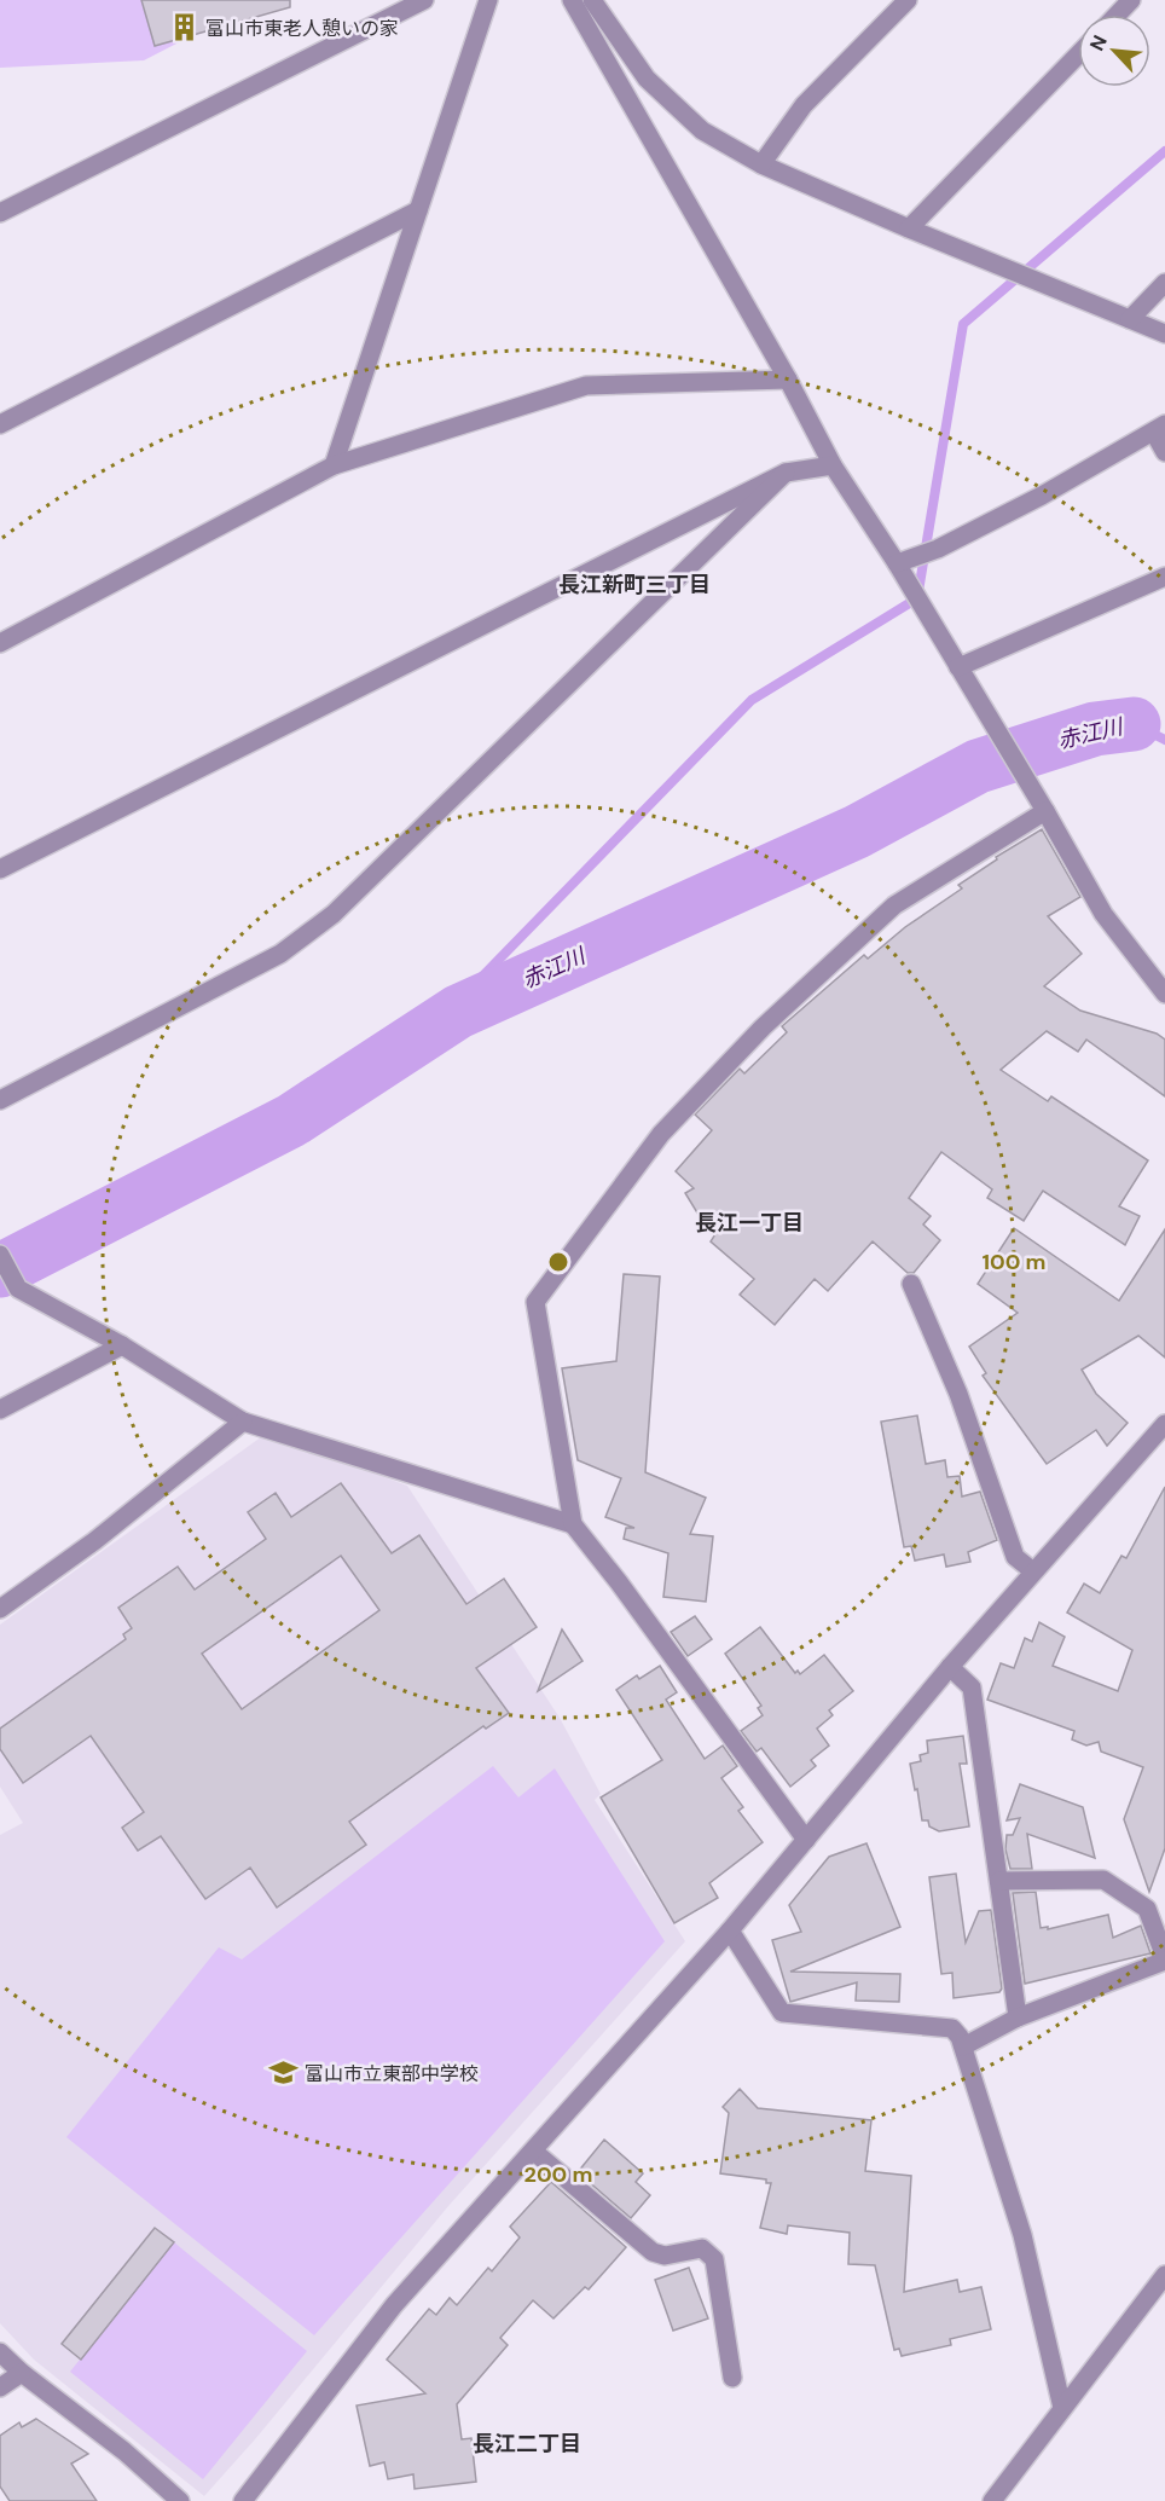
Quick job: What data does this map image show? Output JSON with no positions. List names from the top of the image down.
{
  "districts": ["長江新町三丁目", "長江一丁目", "長江二丁目"],
  "water": ["赤江川"],
  "places": {
    "building": ["富山市東老人憩いの家"],
    "school or university": ["富山市立東部中学校"]
  },
  "north": "top left",
  "rings": ["100 m", "200 m"]
}
